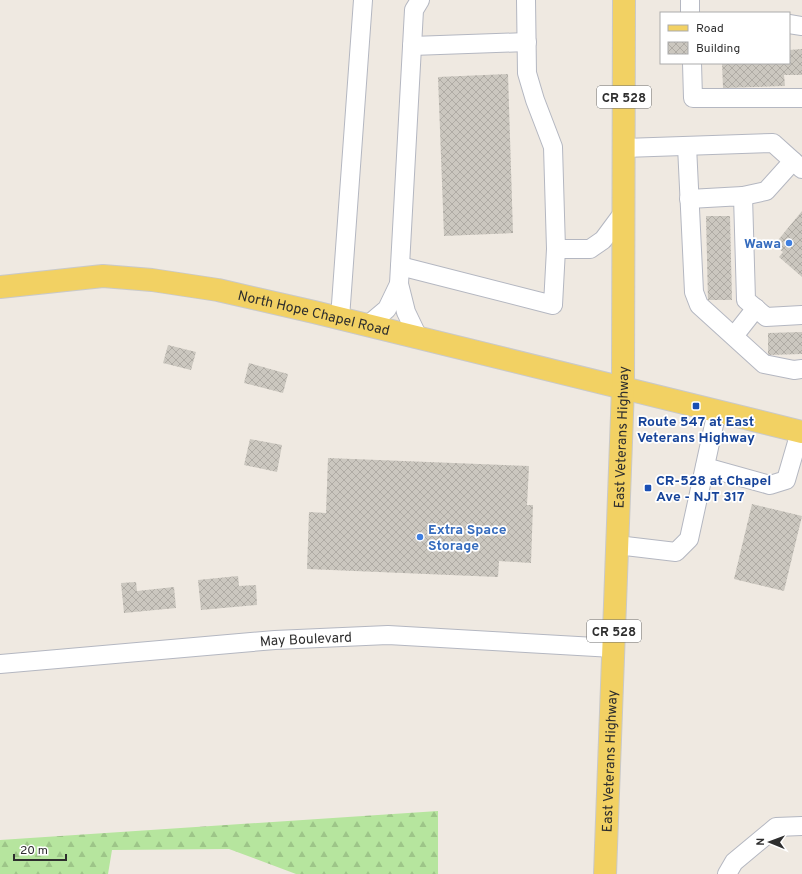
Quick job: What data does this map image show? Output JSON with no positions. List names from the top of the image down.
{
  "streets": {
    "main road": ["CR 528", "North Hope Chapel Road", "East Veterans Highway"],
    "street": ["May Boulevard"]
  },
  "crossings": [
    ["North Hope Chapel Road", "East Veterans Highway"],
    ["East Veterans Highway", "May Boulevard"]
  ],
  "places": {
    "other": ["Wawa", "Extra Space Storage"],
    "transit": ["Route 547 at East Veterans Highway", "CR-528 at Chapel Ave - NJT 317"]
  },
  "legend": ["Road", "Building"],
  "scale_bar": "20 m",
  "north": "left"
}
